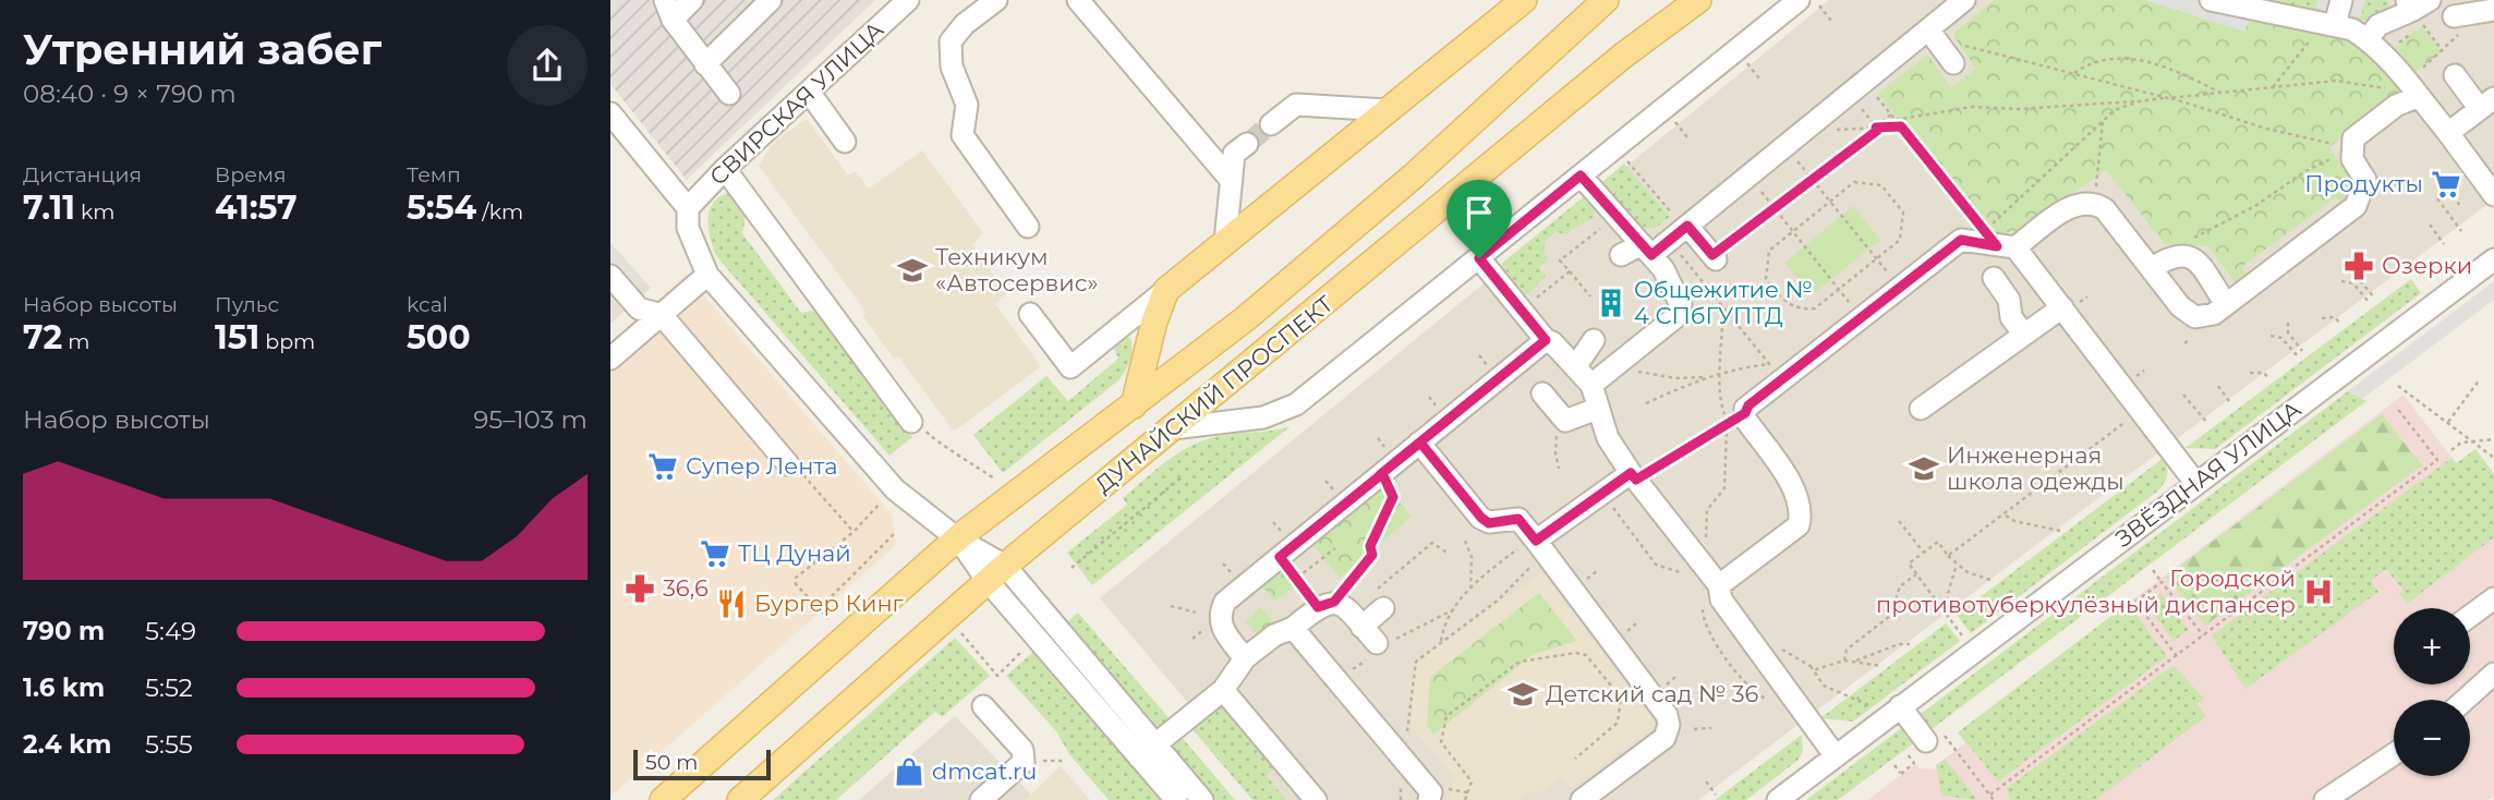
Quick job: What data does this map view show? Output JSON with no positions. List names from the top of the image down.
{
  "streets": {
    "main road": ["ДУНАЙСКИЙ ПРОСПЕКТ"],
    "street": ["СВИРСКАЯ УЛИЦА", "ЗВЁЗДНАЯ УЛИЦА"]
  },
  "places": {
    "supermarket": ["Продукты", "Супер Лента", "ТЦ Дунай"],
    "pharmacy": ["Озерки", "36,6"],
    "school or university": ["Техникум «Автосервис»", "Инженерная школа одежды", "Детский сад № 36"],
    "building": ["Общежитие № 4 СПбГУПТД"],
    "hospital": ["Городской противотуберкулёзный диспансер"],
    "restaurant": ["Бургер Кинг"],
    "shop": ["dmcat.ru"]
  },
  "scale_bar": "50 m",
  "page": {
    "heading": ["Утренний забег", "08:40 · 9 × 790 m"],
    "stats": [
      ["Дистанция", "7.11 km"],
      ["Время", "41:57"],
      ["Темп", "5:54 /km"],
      ["Набор высоты", "72 m"],
      ["Пульс", "151 bpm"],
      ["kcal", "500"]
    ],
    "chart": ["Набор высоты", "95–103 m"],
    "list": [
      {
        "name": "790 m",
        "note": "5:49"
      },
      {
        "name": "1.6 km",
        "note": "5:52"
      },
      {
        "name": "2.4 km",
        "note": "5:55"
      }
    ],
    "map_buttons": ["+", "−"],
    "scale": "50 m"
  }
}
